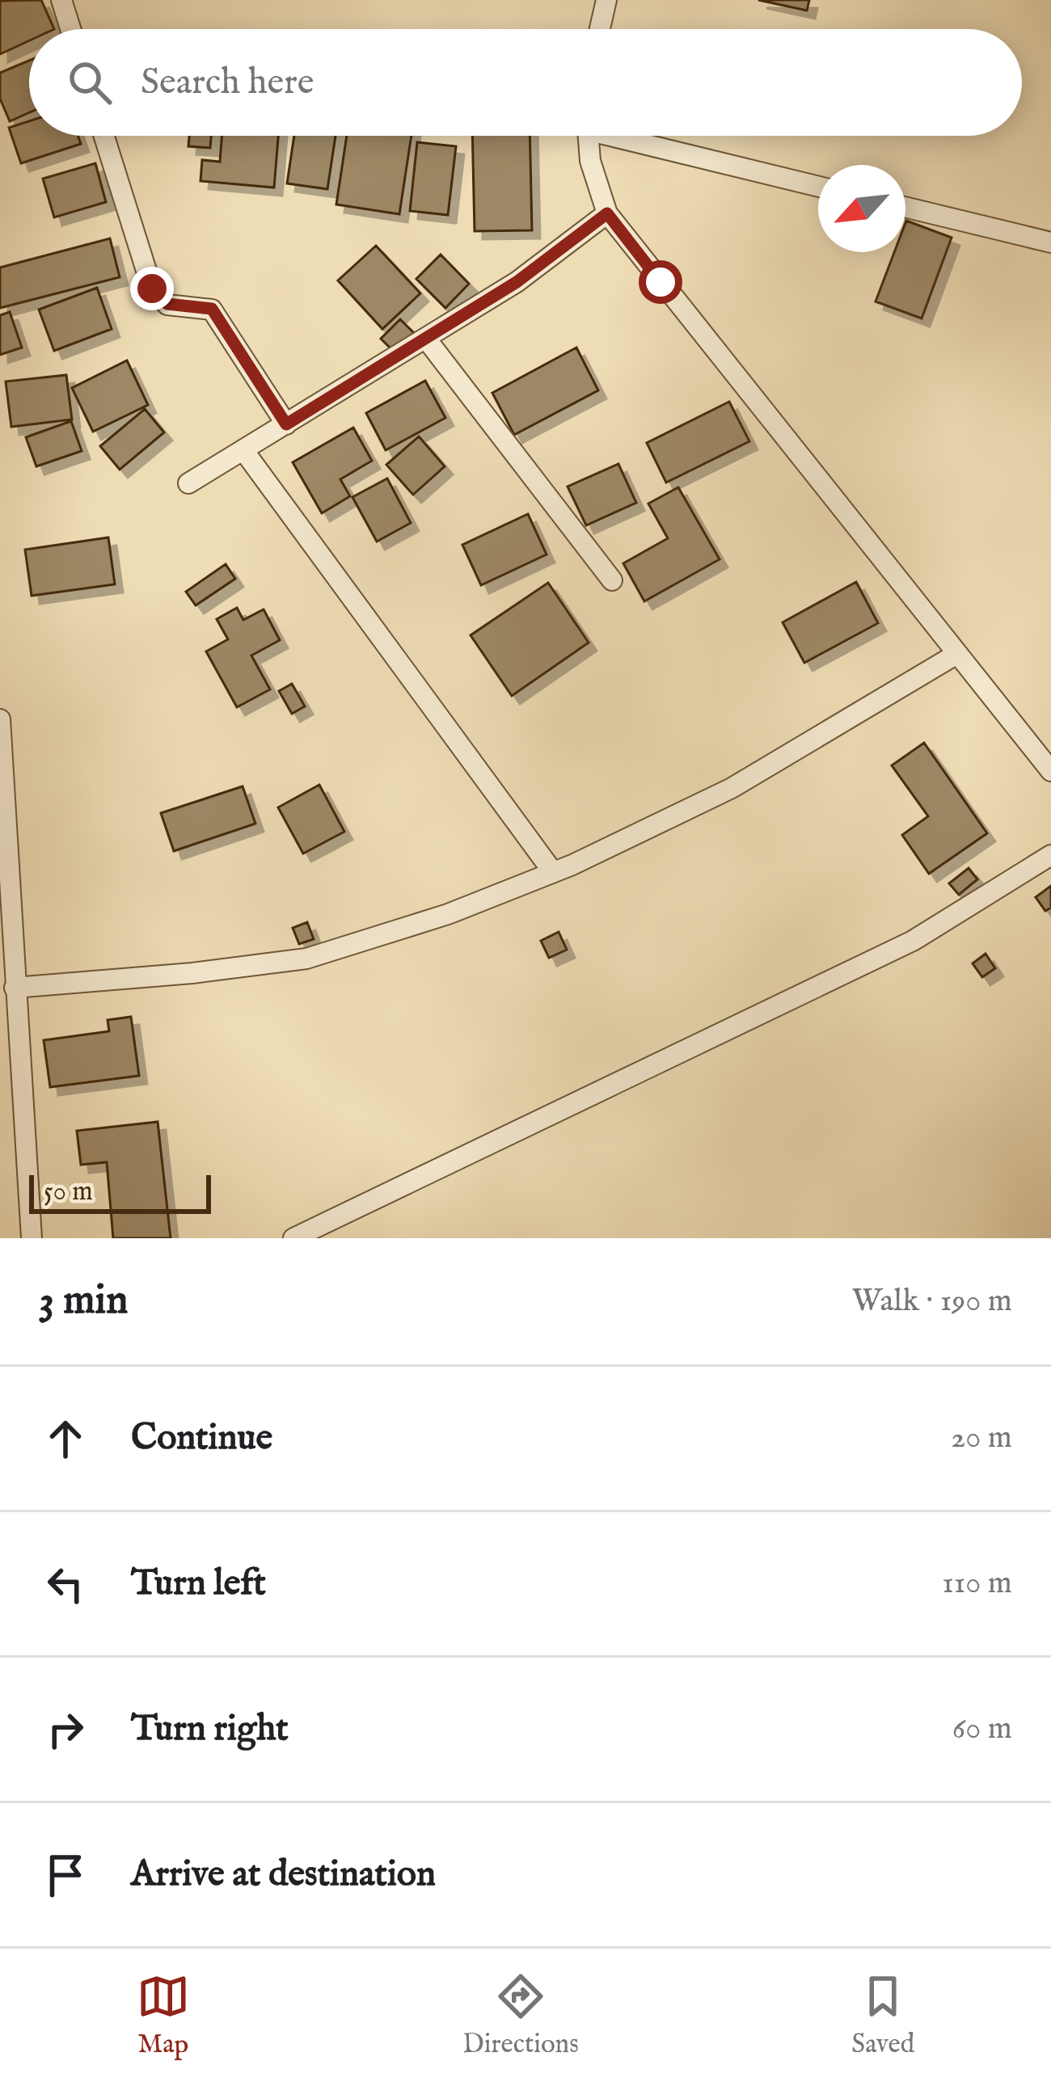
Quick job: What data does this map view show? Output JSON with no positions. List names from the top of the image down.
{
  "scale_bar": "50 m",
  "north": "bottom left",
  "page": {
    "search": "Search here",
    "scale": "50 m",
    "heading": ["3 min", "Walk · 190 m"],
    "list": [
      ["Continue", "20 m"],
      ["Turn left", "110 m"],
      ["Turn right", "60 m"],
      "Arrive at destination"
    ],
    "nav": ["Map", "Directions", "Saved"]
  }
}
